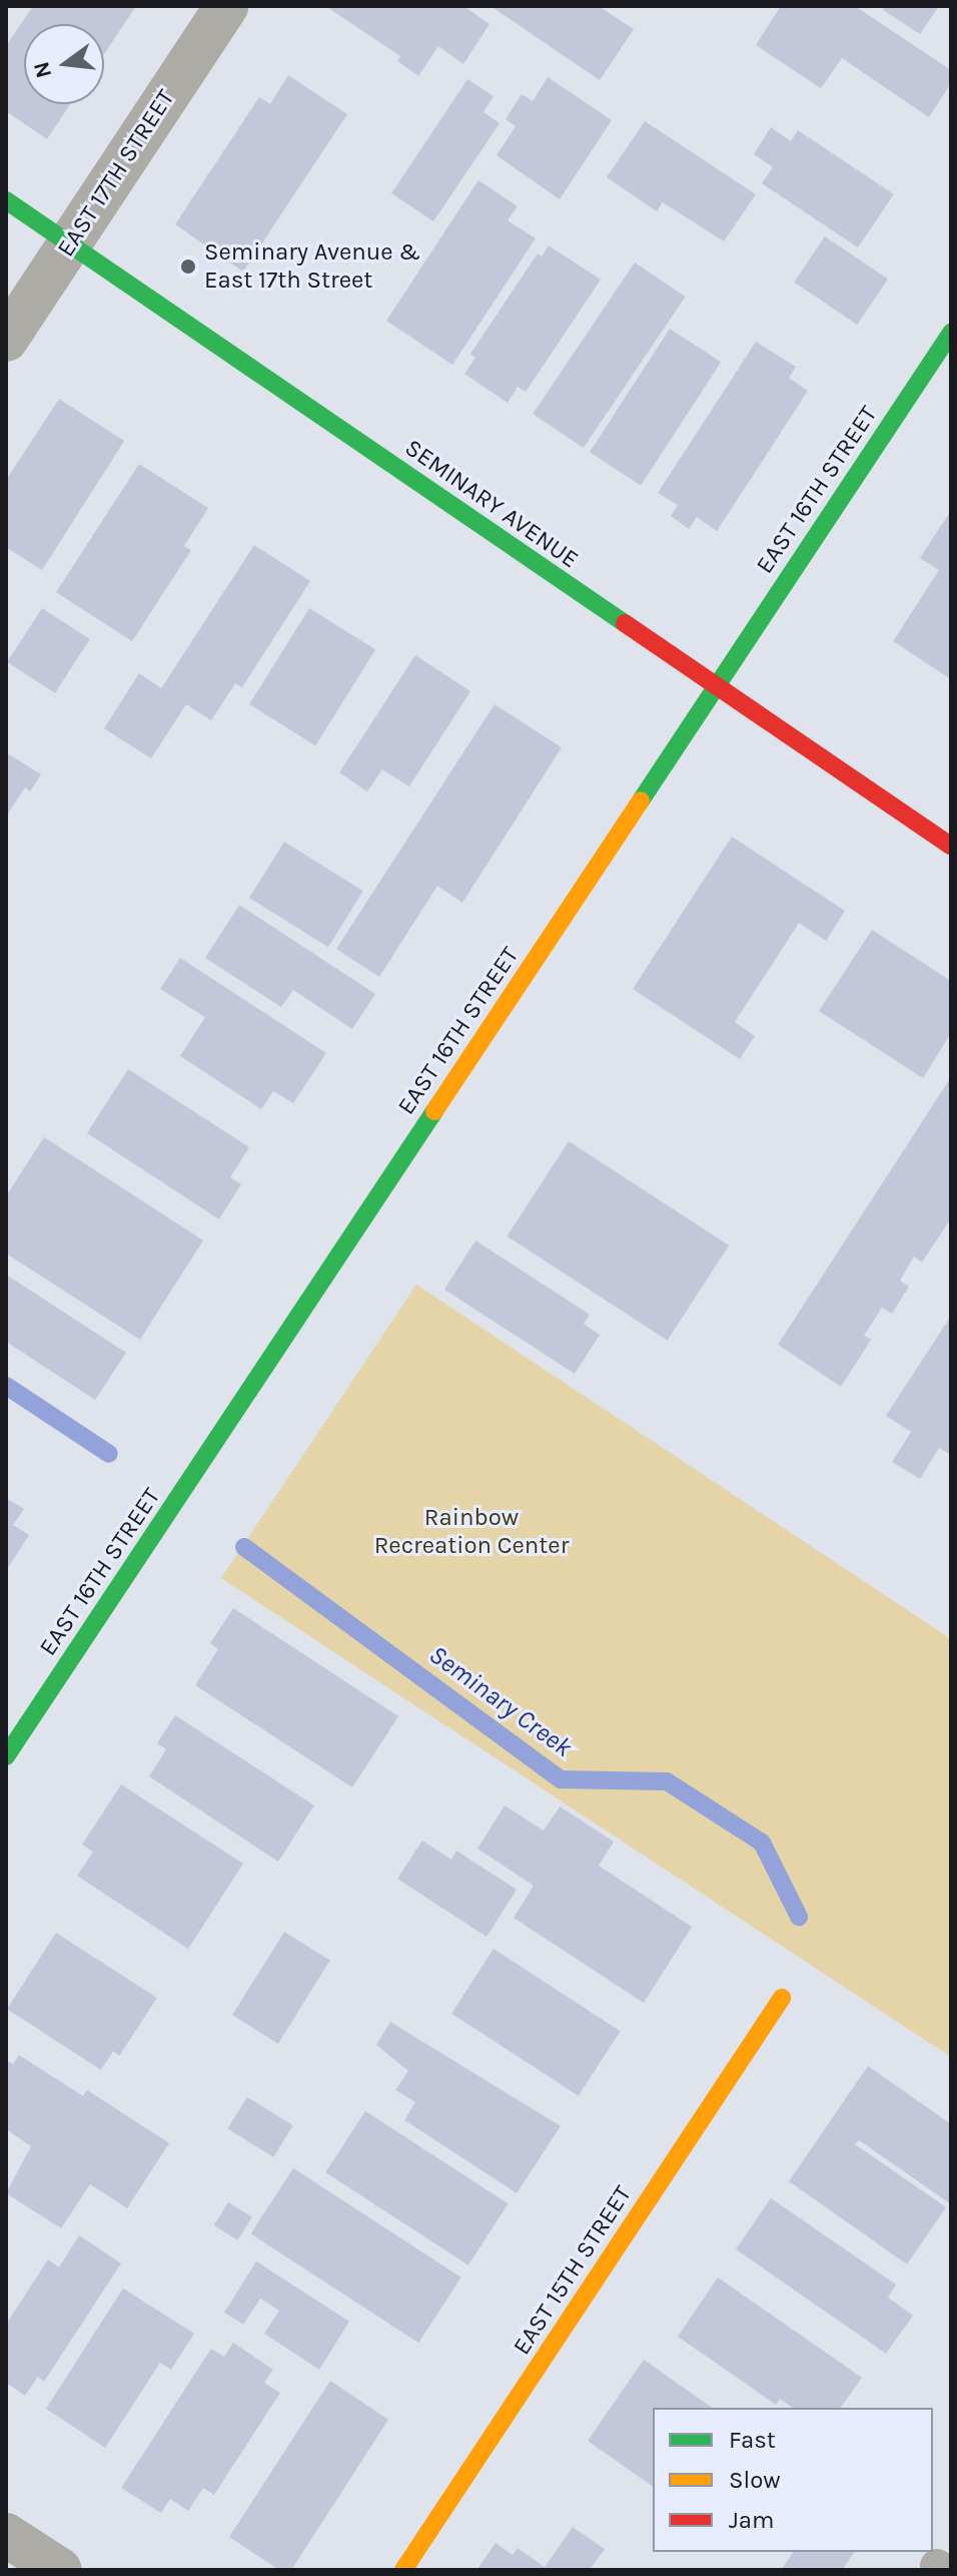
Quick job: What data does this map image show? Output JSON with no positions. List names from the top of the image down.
{
  "streets": {
    "street": [
      "EAST 17TH STREET",
      "EAST 16TH STREET",
      "SEMINARY AVENUE",
      "EAST 15TH STREET"
    ]
  },
  "crossings": [
    ["EAST 17TH STREET", "SEMINARY AVENUE"],
    ["EAST 16TH STREET", "SEMINARY AVENUE"]
  ],
  "water": ["Seminary Creek"],
  "parks": ["Rainbow Recreation Center"],
  "places": ["Seminary Avenue & East 17th Street"],
  "legend": ["Fast", "Slow", "Jam"],
  "north": "left"
}
